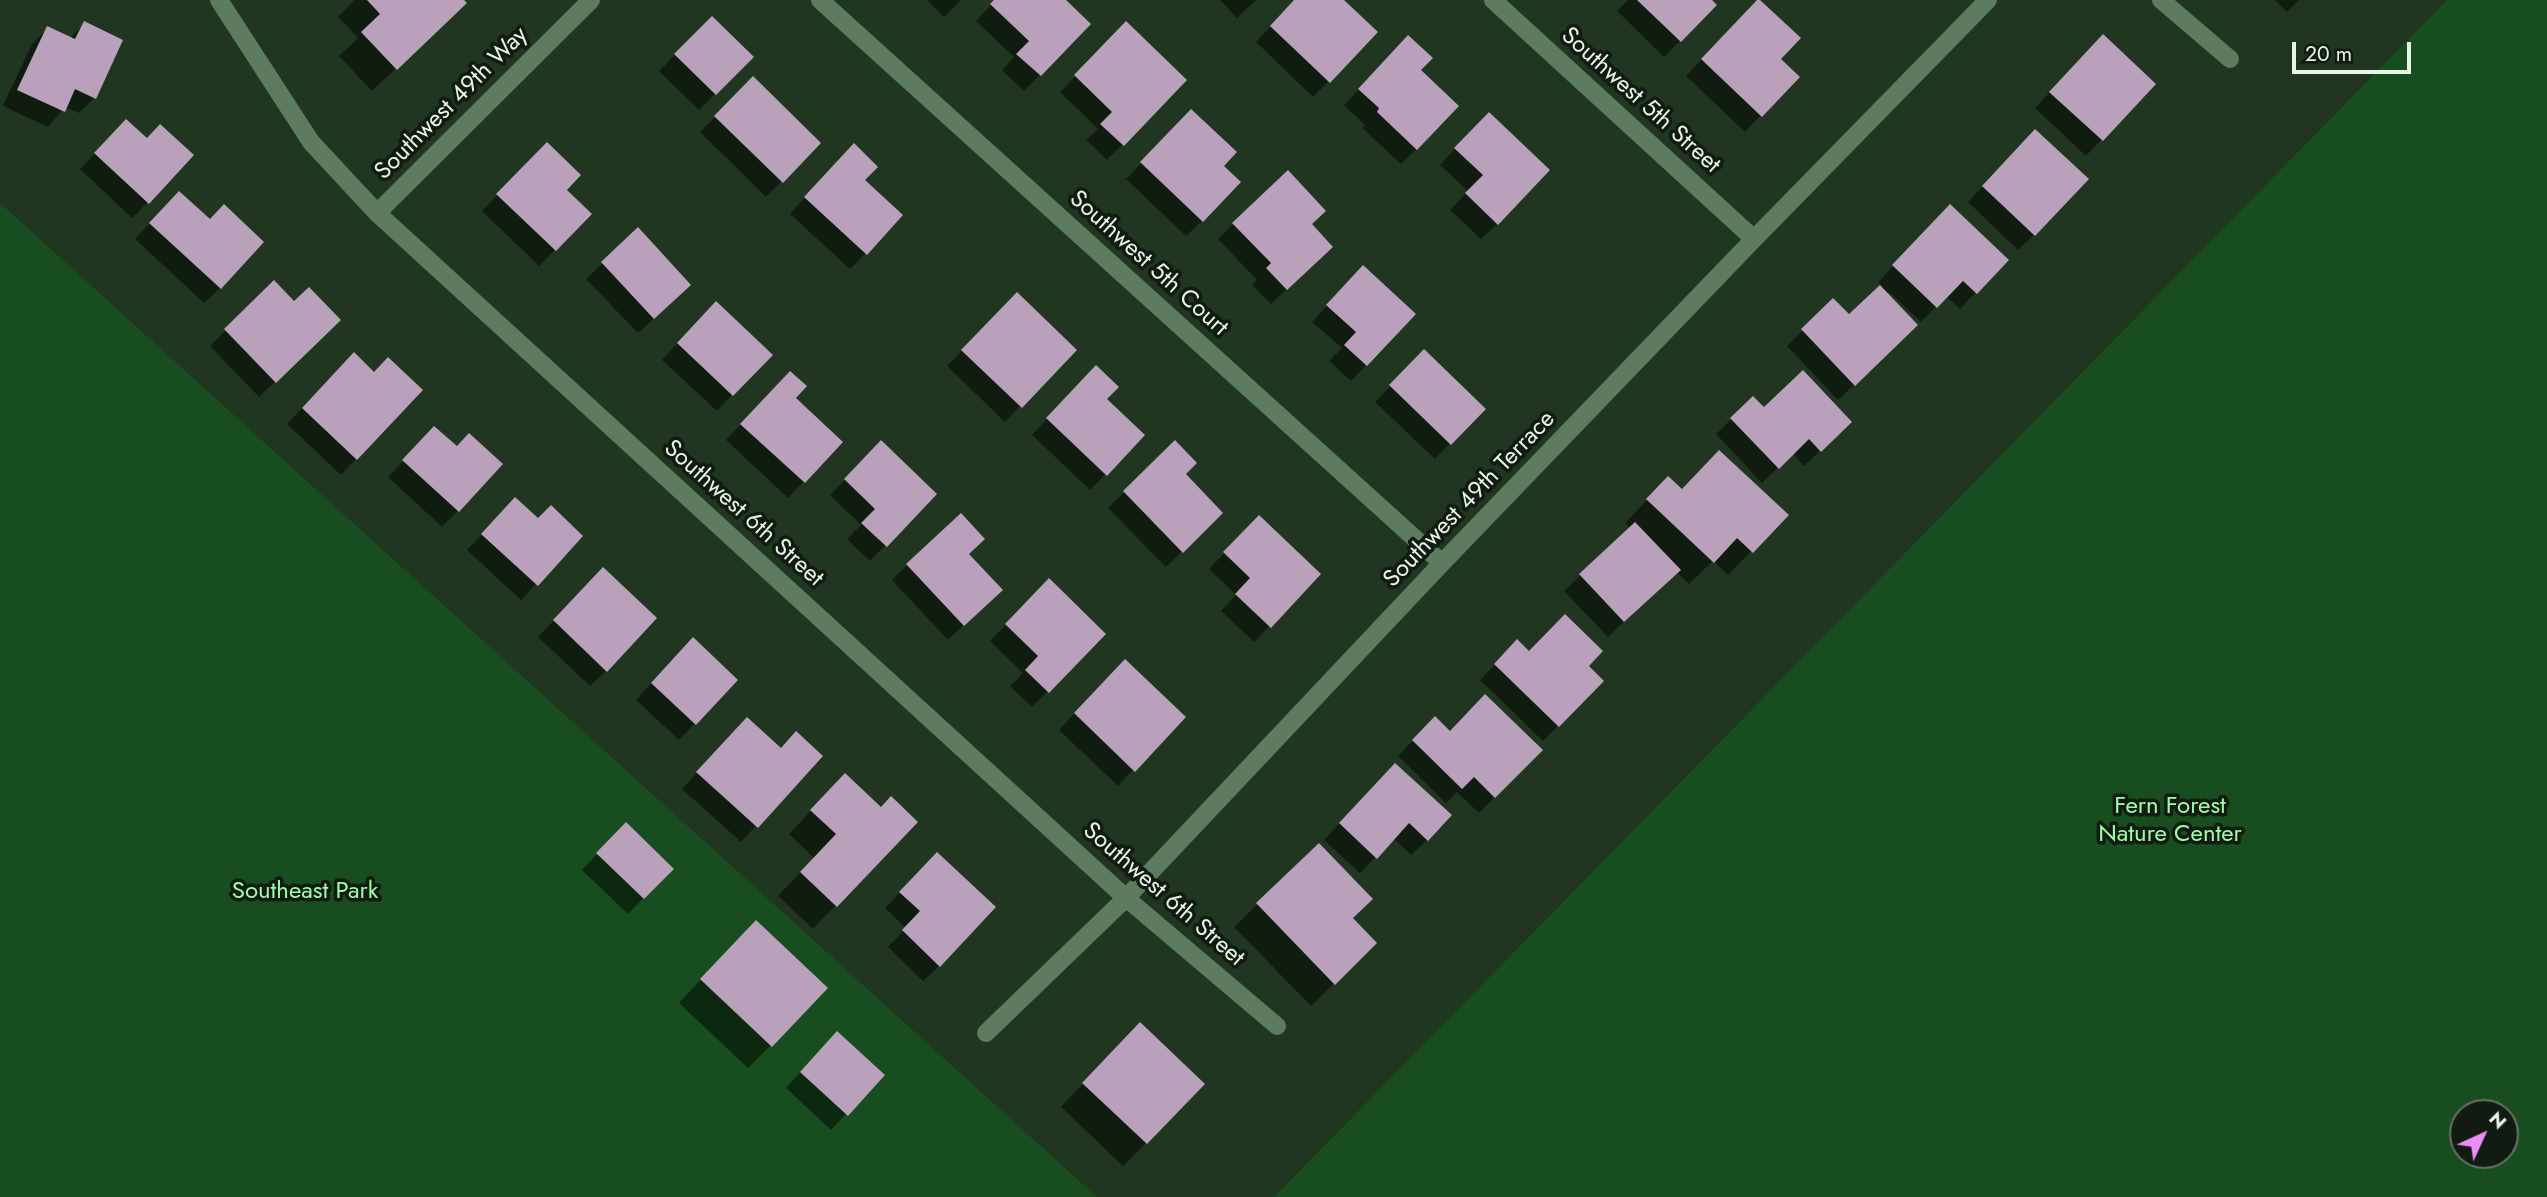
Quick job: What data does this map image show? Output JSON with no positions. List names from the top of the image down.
{
  "streets": {
    "street": [
      "Southwest 5th Street",
      "Southwest 49th Way",
      "Southwest 5th Court",
      "Southwest 49th Terrace",
      "Southwest 6th Street"
    ]
  },
  "crossings": [
    ["Southwest 5th Street", "Southwest 49th Terrace"],
    ["Southwest 49th Way", "Southwest 6th Street"],
    ["Southwest 5th Court", "Southwest 49th Terrace"],
    ["Southwest 49th Terrace", "Southwest 6th Street"]
  ],
  "parks": ["Fern Forest Nature Center", "Southeast Park"],
  "scale_bar": "20 m",
  "north": "top right"
}
